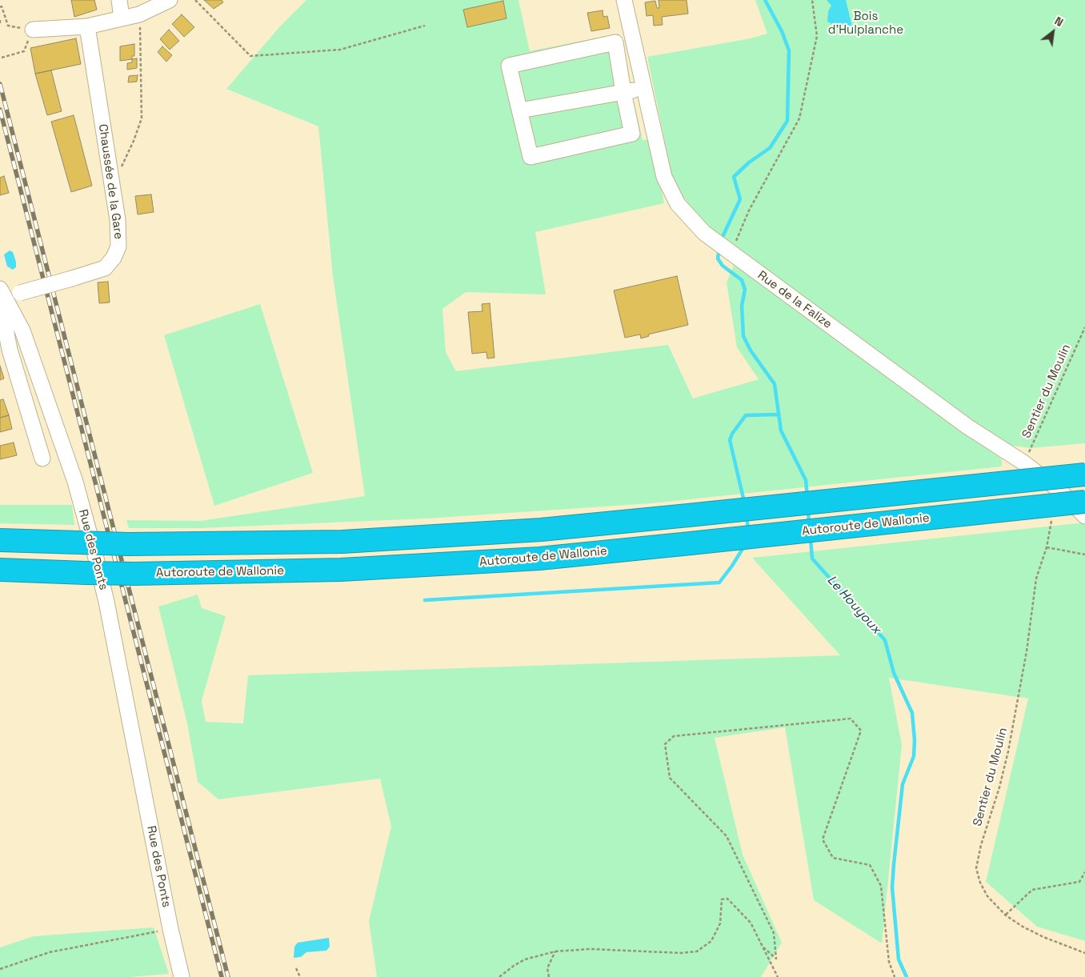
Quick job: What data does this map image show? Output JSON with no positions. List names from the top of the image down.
{
  "streets": {
    "highway": ["Autoroute de Wallonie"],
    "street": ["Chaussée de la Gare", "Rue de la Falize", "Rue des Ponts"],
    "path": ["Sentier du Moulin"]
  },
  "crossings": [
    ["Chaussée de la Gare", "Rue des Ponts"],
    ["Rue de la Falize", "Sentier du Moulin"]
  ],
  "water": ["Le Houyoux"],
  "parks": ["Bois d'Hulplanche"],
  "north": "top right"
}
